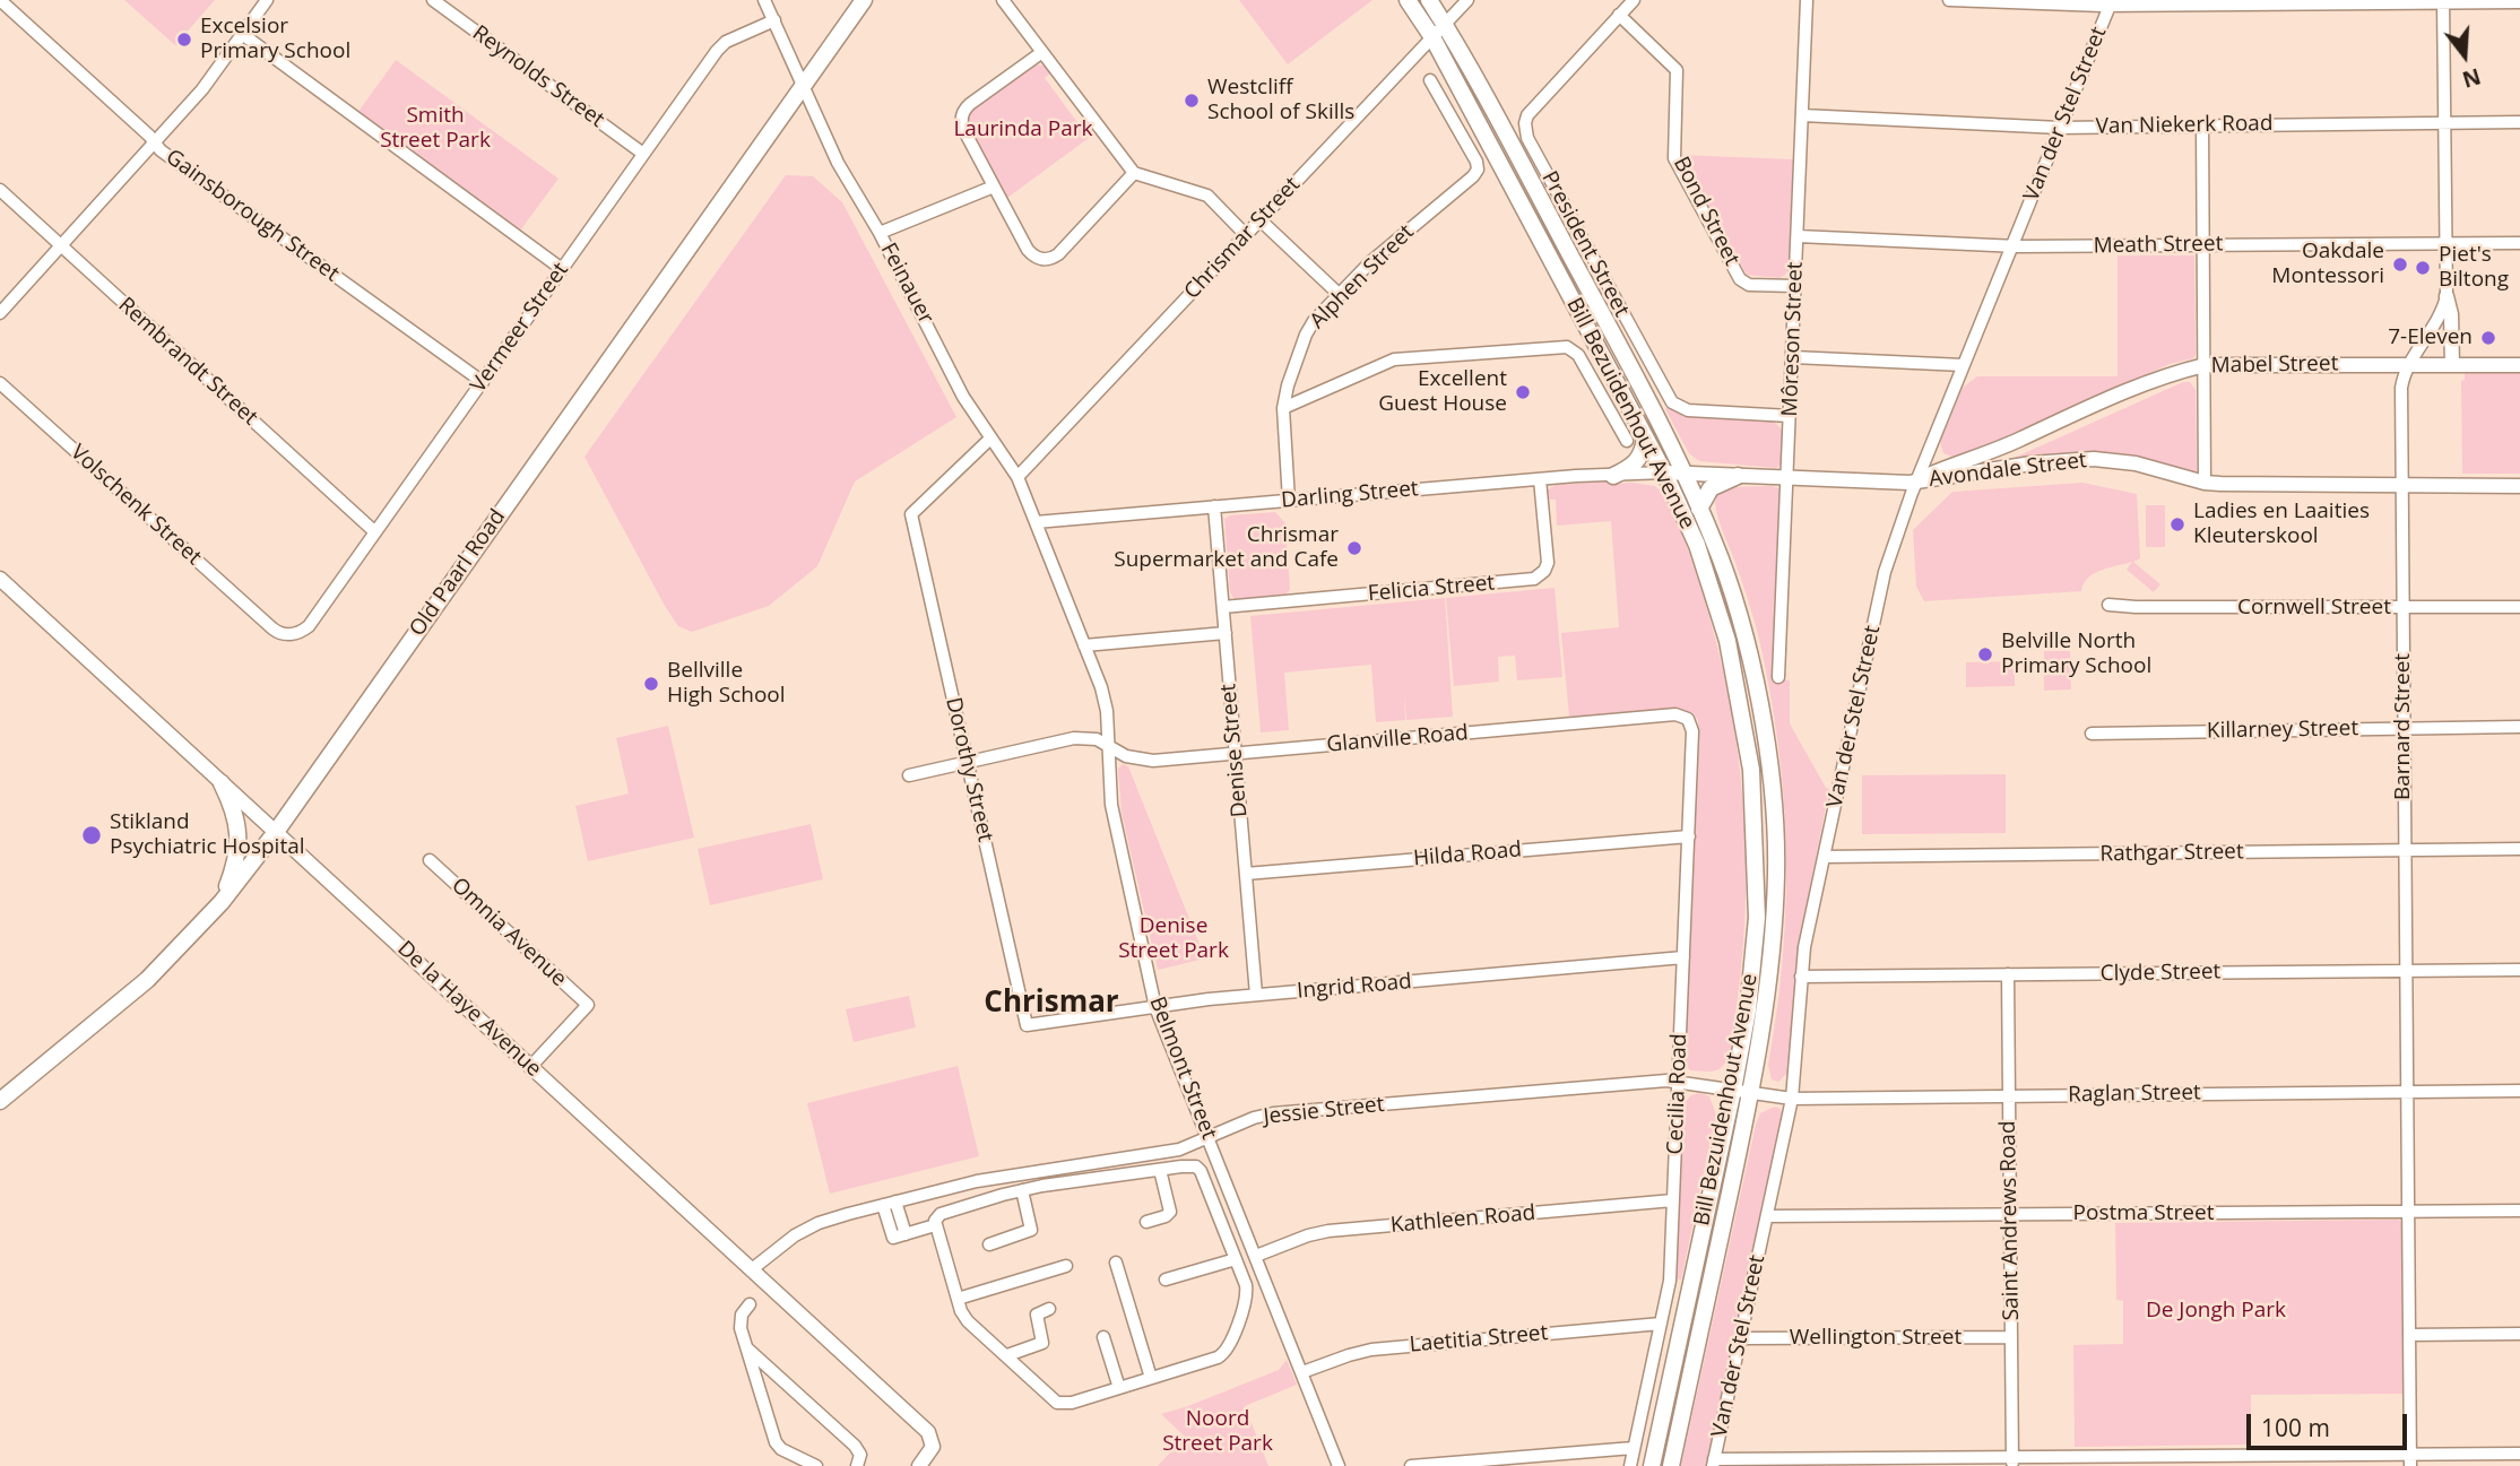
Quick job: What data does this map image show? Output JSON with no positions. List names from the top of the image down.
{
  "streets": {
    "main road": ["Bill Bezuidenhout Avenue", "Old Paarl Road"],
    "street": [
      "Reynolds Street",
      "Van der Stel Street",
      "Van Niekerk Road",
      "Bond Street",
      "Gainsborough Street",
      "Chrismar Street",
      "President Street",
      "Meath Street",
      "Alphen Street",
      "Feinauer",
      "Vermeer Street",
      "Môreson Street",
      "Rembrandt Street",
      "Mabel Street",
      "Avondale Street",
      "Darling Street",
      "Volschenk Street",
      "Felicia Street",
      "Cornwell Street",
      "Barnard Street",
      "Killarney Street",
      "Glanville Road",
      "Denise Street",
      "Dorothy Street",
      "Rathgar Street",
      "Hilda Road",
      "Omnia Avenue",
      "Clyde Street",
      "Ingrid Road",
      "De la Haye Avenue",
      "Belmont Street",
      "Cecilia Road",
      "Raglan Street",
      "Jessie Street",
      "Postma Street",
      "Kathleen Road",
      "Saint Andrews Road",
      "Wellington Street",
      "Laetitia Street"
    ]
  },
  "crossings": [
    ["Reynolds Street", "Vermeer Street"],
    ["Van der Stel Street", "Van Niekerk Road"],
    ["Van der Stel Street", "Meath Street"],
    ["Van der Stel Street", "Mabel Street"],
    ["Van der Stel Street", "Avondale Street"],
    ["Van der Stel Street", "Rathgar Street"],
    ["Van der Stel Street", "Clyde Street"],
    ["Van der Stel Street", "Raglan Street"],
    ["Van der Stel Street", "Postma Street"],
    ["Van der Stel Street", "Wellington Street"],
    ["Van Niekerk Road", "Môreson Street"],
    ["Van Niekerk Road", "Barnard Street"],
    ["Bond Street", "President Street"],
    ["Bond Street", "Môreson Street"],
    ["Gainsborough Street", "Vermeer Street"],
    ["Chrismar Street", "Feinauer"],
    ["Chrismar Street", "Bill Bezuidenhout Avenue"],
    ["Chrismar Street", "Belmont Street"],
    ["President Street", "Môreson Street"],
    ["Meath Street", "Môreson Street"],
    ["Meath Street", "Barnard Street"],
    ["Alphen Street", "Darling Street"],
    ["Feinauer", "Vermeer Street"],
    ["Feinauer", "Old Paarl Road"],
    ["Feinauer", "Dorothy Street"],
    ["Feinauer", "Belmont Street"],
    ["Vermeer Street", "Rembrandt Street"],
    ["Vermeer Street", "Volschenk Street"],
    ["Môreson Street", "Avondale Street"],
    ["Mabel Street", "Avondale Street"],
    ["Mabel Street", "Barnard Street"],
    ["Bill Bezuidenhout Avenue", "Avondale Street"],
    ["Bill Bezuidenhout Avenue", "Darling Street"],
    ["Bill Bezuidenhout Avenue", "Raglan Street"],
    ["Bill Bezuidenhout Avenue", "Jessie Street"],
    ["Avondale Street", "Darling Street"],
    ["Avondale Street", "Barnard Street"],
    ["Darling Street", "Felicia Street"],
    ["Darling Street", "Denise Street"],
    ["Darling Street", "Belmont Street"],
    ["Old Paarl Road", "De la Haye Avenue"],
    ["Felicia Street", "Denise Street"],
    ["Cornwell Street", "Barnard Street"],
    ["Barnard Street", "Killarney Street"],
    ["Barnard Street", "Rathgar Street"],
    ["Barnard Street", "Clyde Street"],
    ["Barnard Street", "Raglan Street"],
    ["Barnard Street", "Postma Street"],
    ["Glanville Road", "Denise Street"],
    ["Glanville Road", "Dorothy Street"],
    ["Glanville Road", "Belmont Street"],
    ["Glanville Road", "Cecilia Road"],
    ["Denise Street", "Hilda Road"],
    ["Denise Street", "Ingrid Road"],
    ["Dorothy Street", "Ingrid Road"],
    ["Hilda Road", "Cecilia Road"],
    ["Omnia Avenue", "De la Haye Avenue"],
    ["Clyde Street", "Saint Andrews Road"],
    ["Ingrid Road", "Belmont Street"],
    ["Ingrid Road", "Cecilia Road"],
    ["De la Haye Avenue", "Jessie Street"],
    ["Belmont Street", "Jessie Street"],
    ["Belmont Street", "Kathleen Road"],
    ["Belmont Street", "Laetitia Street"],
    ["Cecilia Road", "Jessie Street"],
    ["Cecilia Road", "Kathleen Road"],
    ["Cecilia Road", "Laetitia Street"],
    ["Raglan Street", "Jessie Street"],
    ["Raglan Street", "Saint Andrews Road"],
    ["Postma Street", "Saint Andrews Road"],
    ["Saint Andrews Road", "Wellington Street"]
  ],
  "districts": ["Chrismar"],
  "parks": [
    "Smith Street Park",
    "Laurinda Park",
    "Denise Street Park",
    "De Jongh Park",
    "Noord Street Park"
  ],
  "places": [
    "Excelsior Primary School",
    "Westcliff School of Skills",
    "Oakdale Montessori",
    "Piet's Biltong",
    "7-Eleven",
    "Excellent Guest House",
    "Ladies en Laaities Kleuterskool",
    "Chrismar Supermarket and Cafe",
    "Belville North Primary School",
    "Bellville High School",
    "Stikland Psychiatric Hospital"
  ],
  "scale_bar": "100 m",
  "north": "bottom"
}
